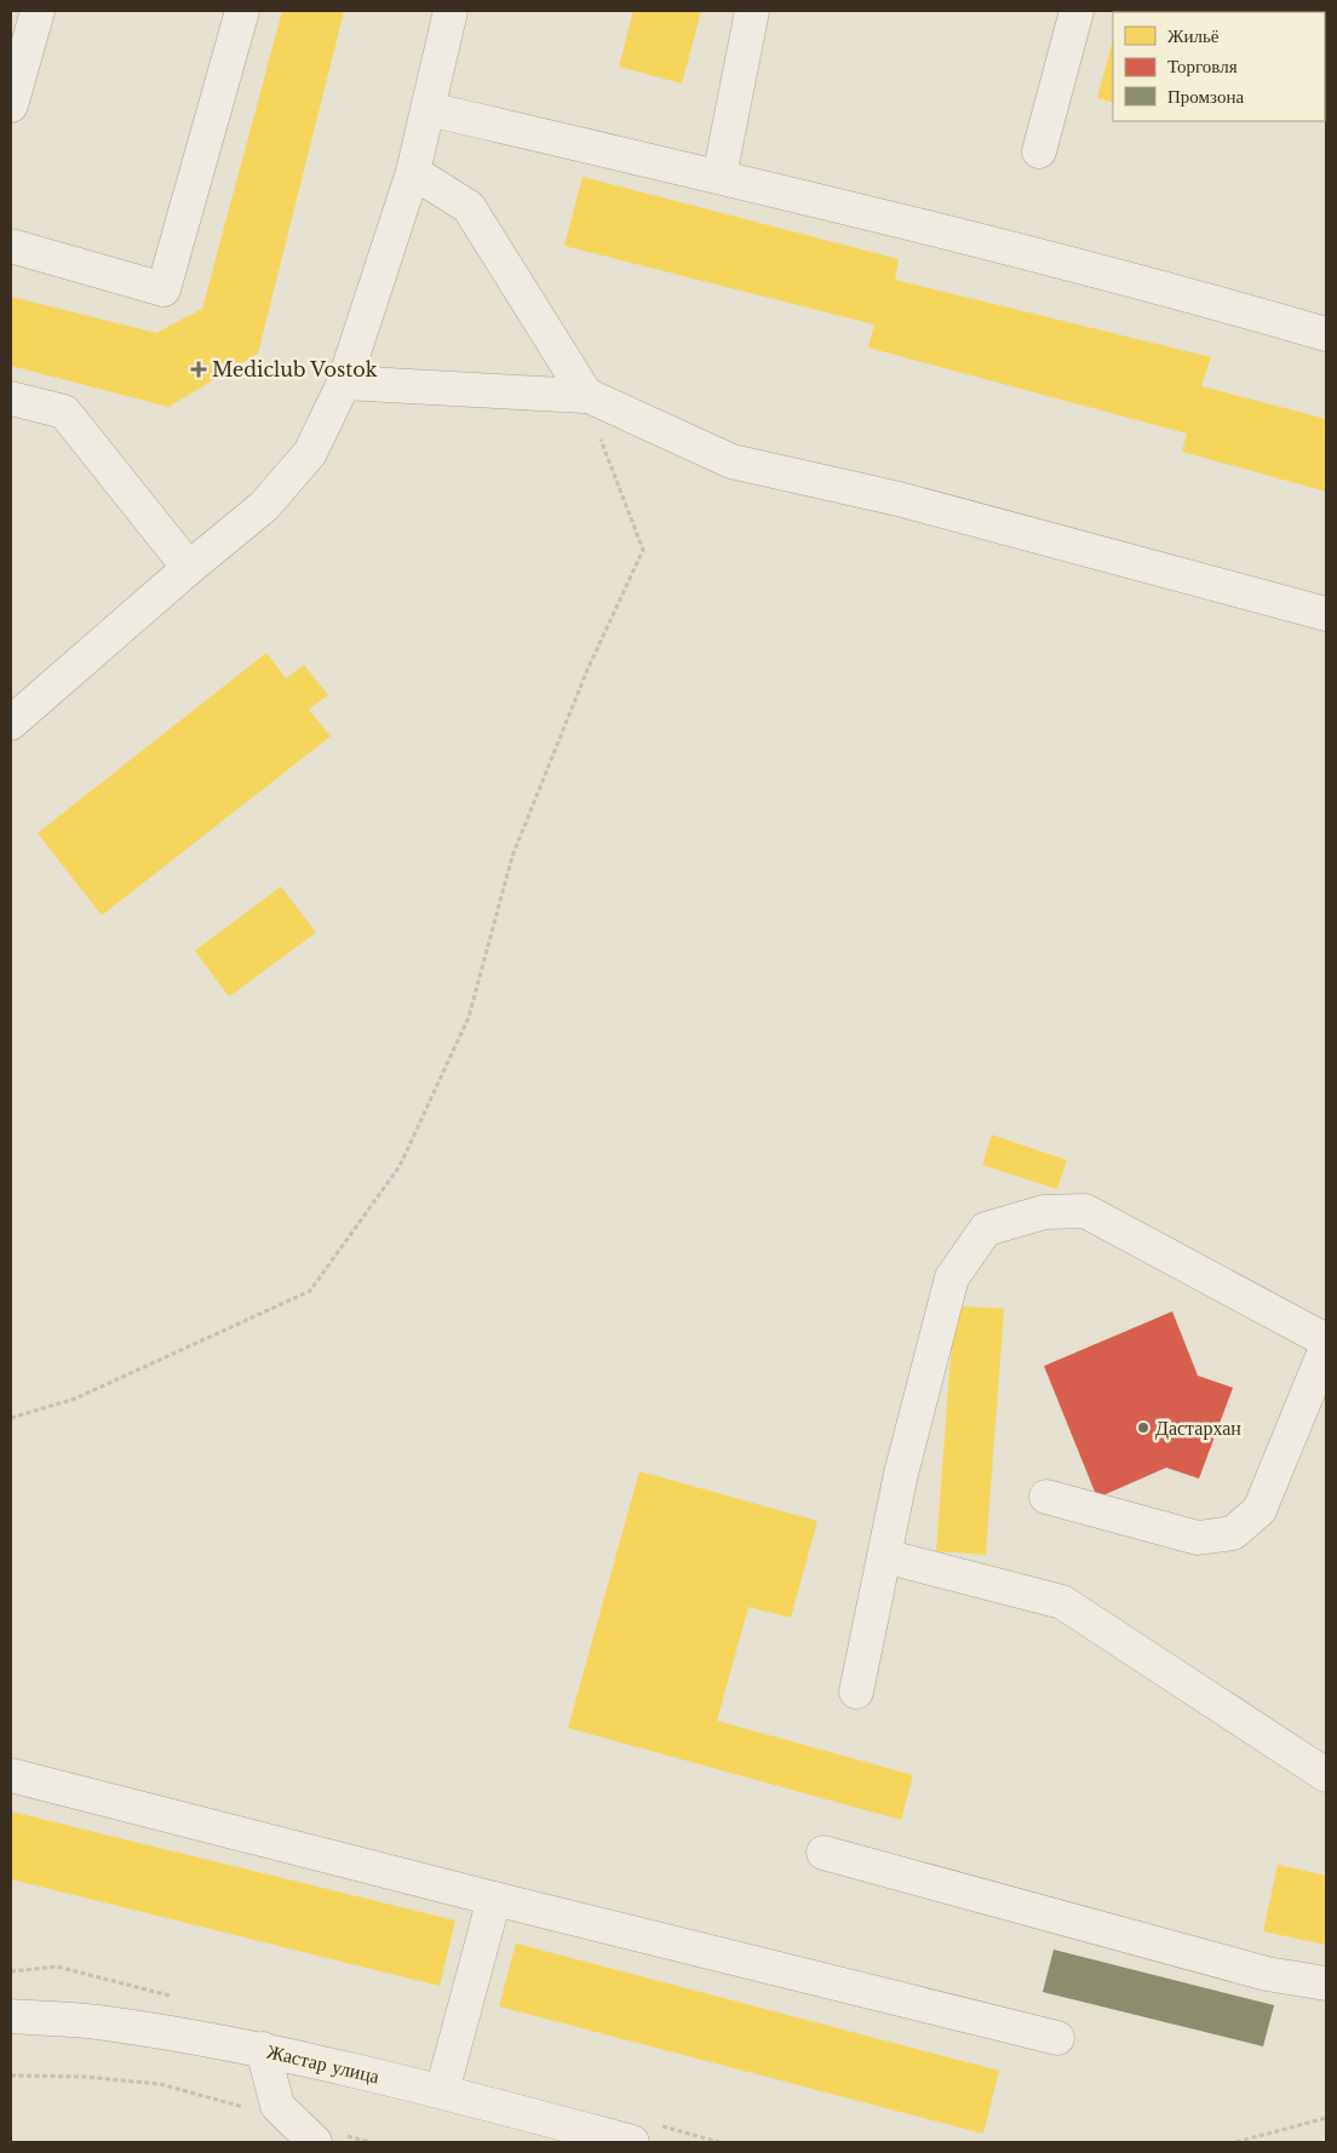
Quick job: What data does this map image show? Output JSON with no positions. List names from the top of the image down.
{
  "streets": {
    "street": ["Жастар улица"]
  },
  "places": {
    "health": ["Mediclub Vostok"],
    "other": ["Дастархан"]
  },
  "legend": ["Жильё", "Торговля", "Промзона"]
}
